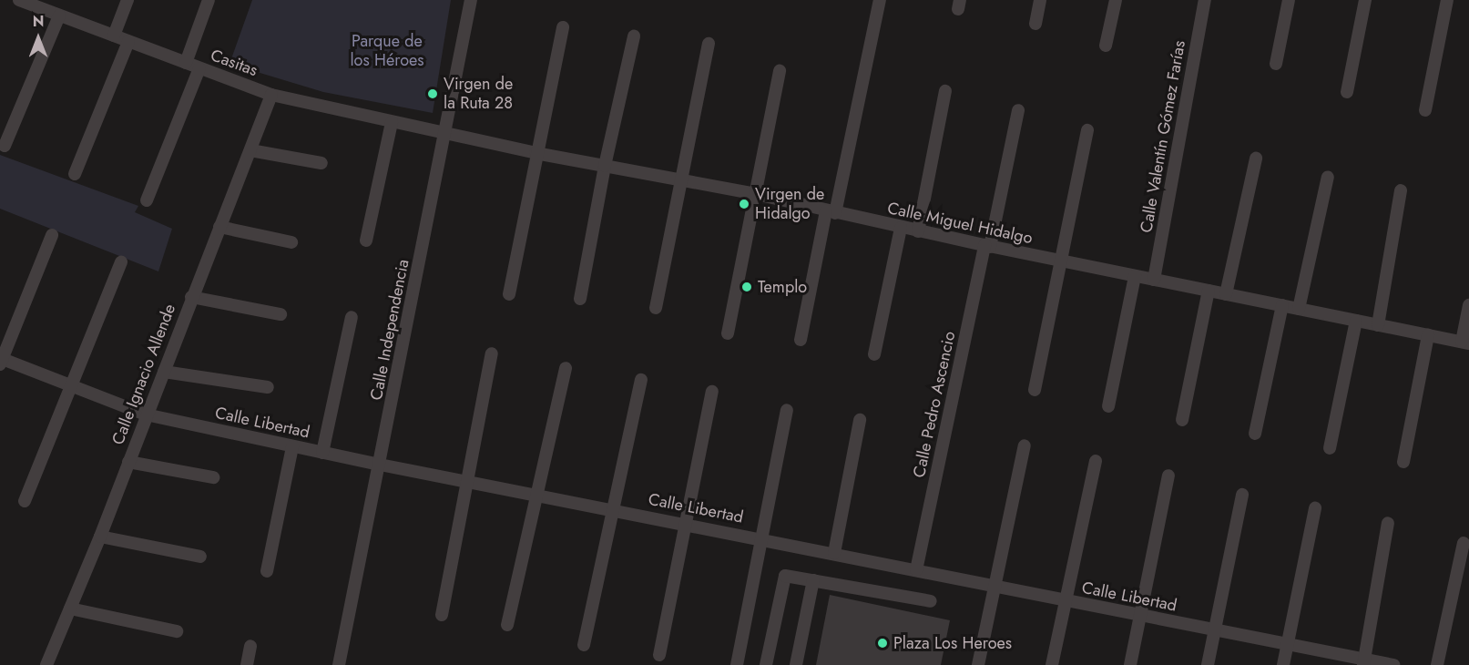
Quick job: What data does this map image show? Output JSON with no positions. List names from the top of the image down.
{
  "streets": {
    "street": [
      "Casitas",
      "Calle Valentín Gómez Farías",
      "Calle Miguel Hidalgo",
      "Calle Independencia",
      "Calle Ignacio Allende",
      "Calle Pedro Ascencio",
      "Calle Libertad"
    ]
  },
  "crossings": [
    ["Casitas", "Calle Miguel Hidalgo"],
    ["Casitas", "Calle Independencia"],
    ["Casitas", "Calle Ignacio Allende"],
    ["Calle Valentín Gómez Farías", "Calle Miguel Hidalgo"],
    ["Calle Miguel Hidalgo", "Calle Independencia"],
    ["Calle Miguel Hidalgo", "Calle Pedro Ascencio"],
    ["Calle Independencia", "Calle Libertad"],
    ["Calle Ignacio Allende", "Calle Libertad"],
    ["Calle Pedro Ascencio", "Calle Libertad"]
  ],
  "parks": ["Parque de los Héroes"],
  "places": [
    "Virgen de la Ruta 28",
    "Virgen de Hidalgo",
    "Templo",
    "Plaza Los Heroes"
  ],
  "north": "top"
}
